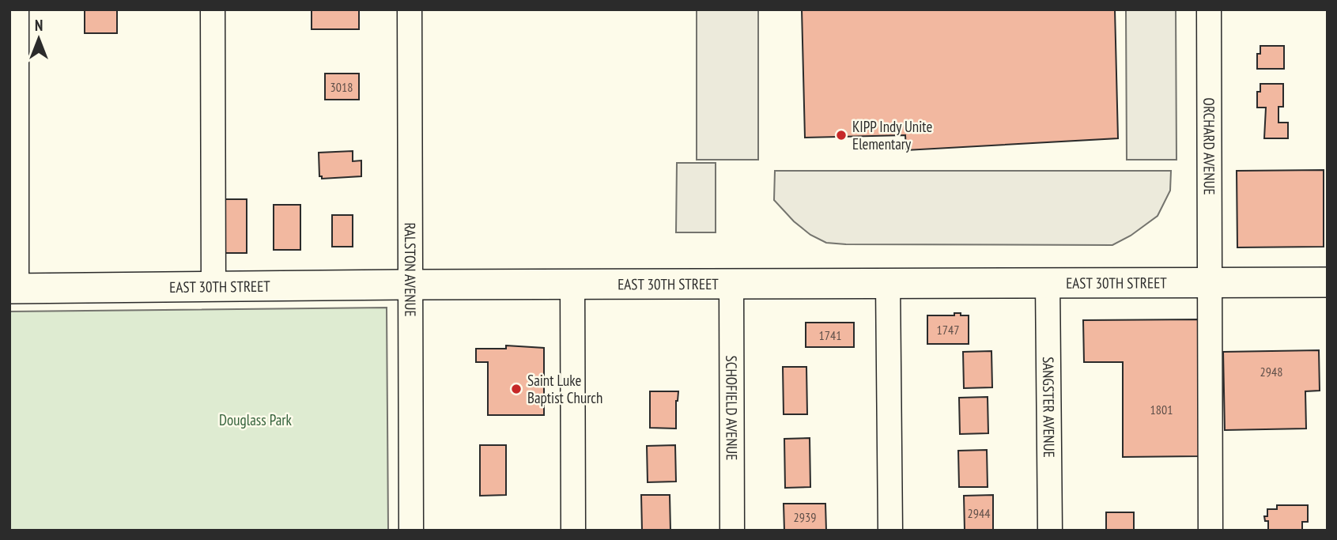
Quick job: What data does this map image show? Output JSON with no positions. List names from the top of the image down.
{
  "streets": {
    "main road": ["EAST 30TH STREET"],
    "street": [
      "ORCHARD AVENUE",
      "RALSTON AVENUE",
      "SANGSTER AVENUE",
      "SCHOFIELD AVENUE"
    ]
  },
  "crossings": [
    ["ORCHARD AVENUE", "EAST 30TH STREET"],
    ["RALSTON AVENUE", "EAST 30TH STREET"],
    ["EAST 30TH STREET", "SANGSTER AVENUE"],
    ["EAST 30TH STREET", "SCHOFIELD AVENUE"]
  ],
  "parks": ["Douglass Park"],
  "places": ["KIPP Indy Unite Elementary", "Saint Luke Baptist Church"],
  "house_numbers": [
    "3018",
    "1747",
    "1741",
    "2948",
    "1801",
    "2944",
    "2939"
  ],
  "north": "top"
}
